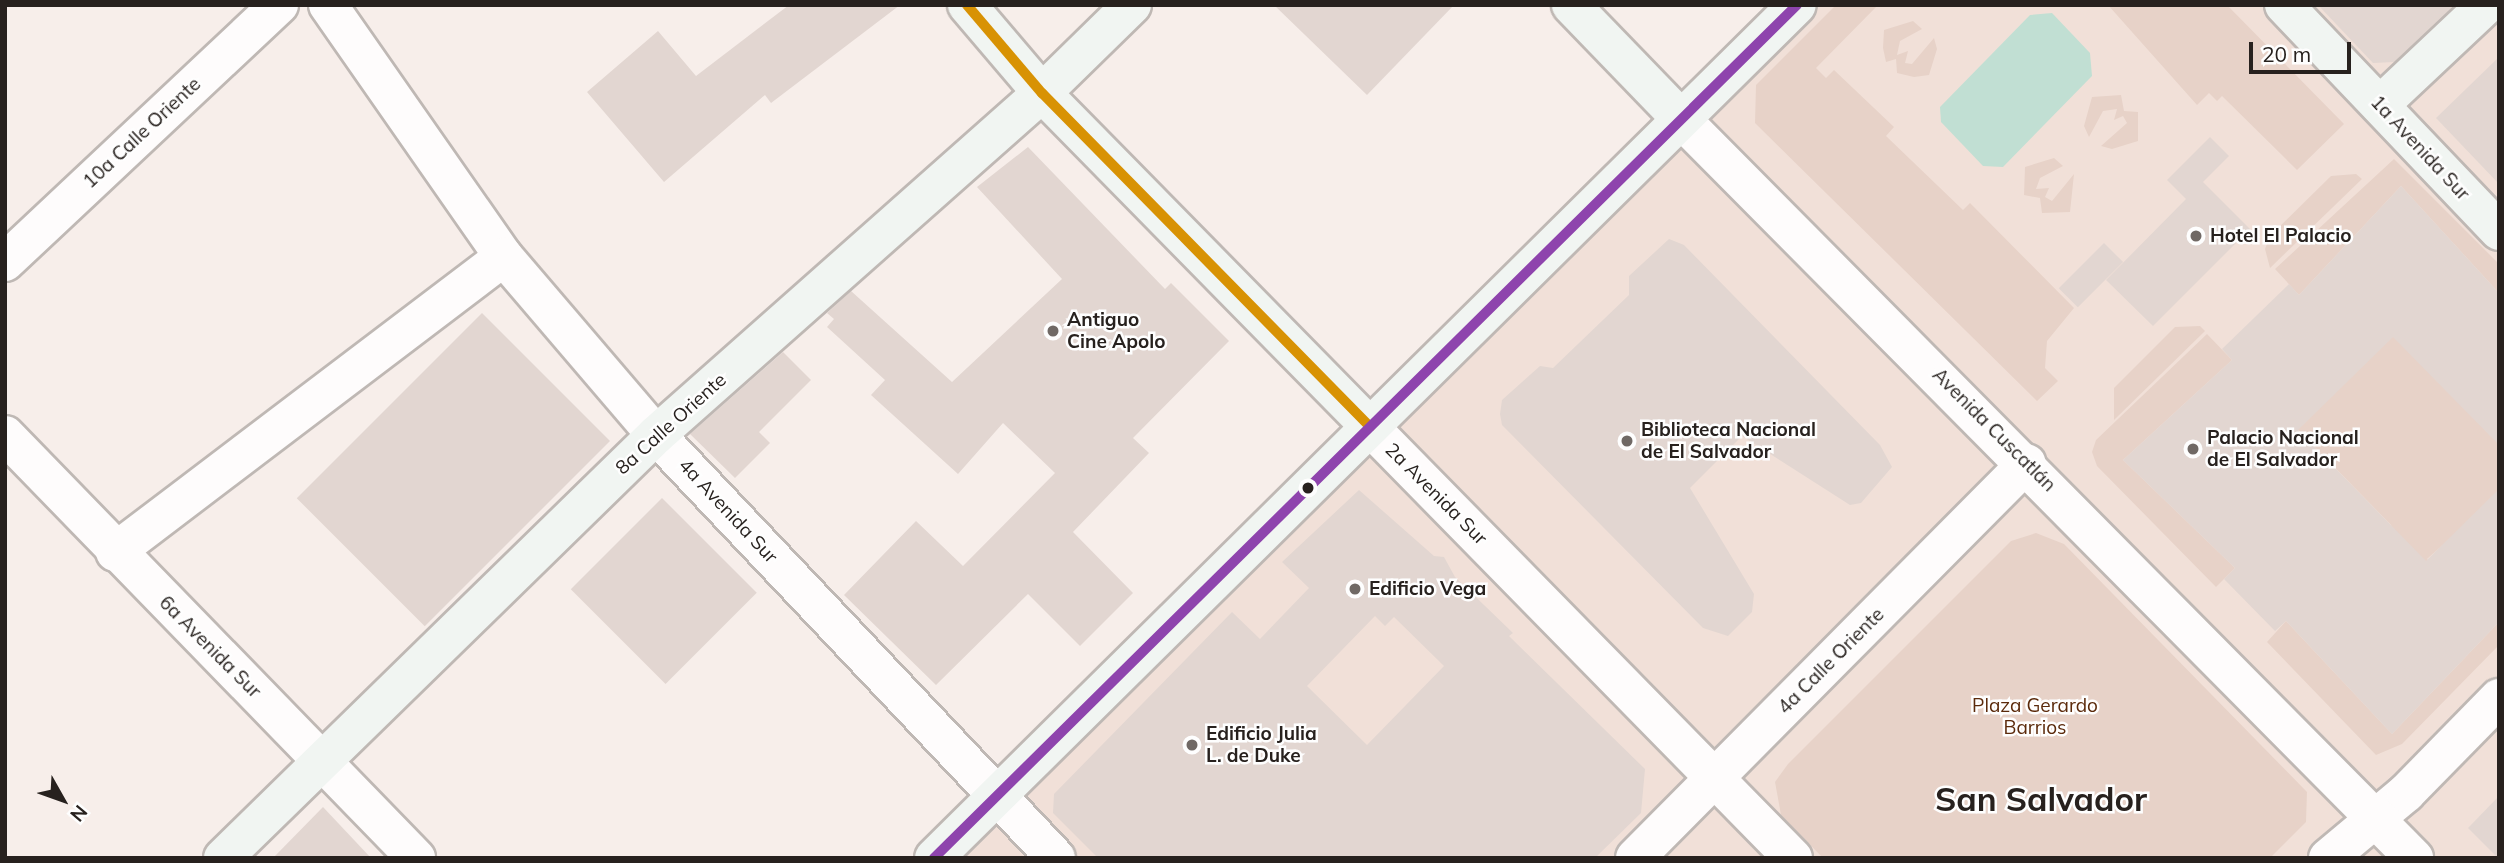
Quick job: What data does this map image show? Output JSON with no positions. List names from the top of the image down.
{
  "streets": {
    "main road": [
      "1a Avenida Sur",
      "8a Calle Oriente",
      "Avenida Cuscatlán",
      "2a Avenida Sur"
    ],
    "street": [
      "10a Calle Oriente",
      "4a Avenida Sur",
      "6a Avenida Sur",
      "4a Calle Oriente"
    ]
  },
  "crossings": [
    ["8a Calle Oriente", "2a Avenida Sur"],
    ["8a Calle Oriente", "4a Avenida Sur"],
    ["8a Calle Oriente", "6a Avenida Sur"],
    ["Avenida Cuscatlán", "4a Calle Oriente"],
    ["2a Avenida Sur", "4a Calle Oriente"]
  ],
  "districts": ["San Salvador"],
  "parks": ["Plaza Gerardo Barrios"],
  "places": [
    "Hotel El Palacio",
    "Antiguo Cine Apolo",
    "Biblioteca Nacional de El Salvador",
    "Palacio Nacional de El Salvador",
    "Edificio Vega",
    "Edificio Julia L. de Duke"
  ],
  "scale_bar": "20 m",
  "north": "bottom right"
}
